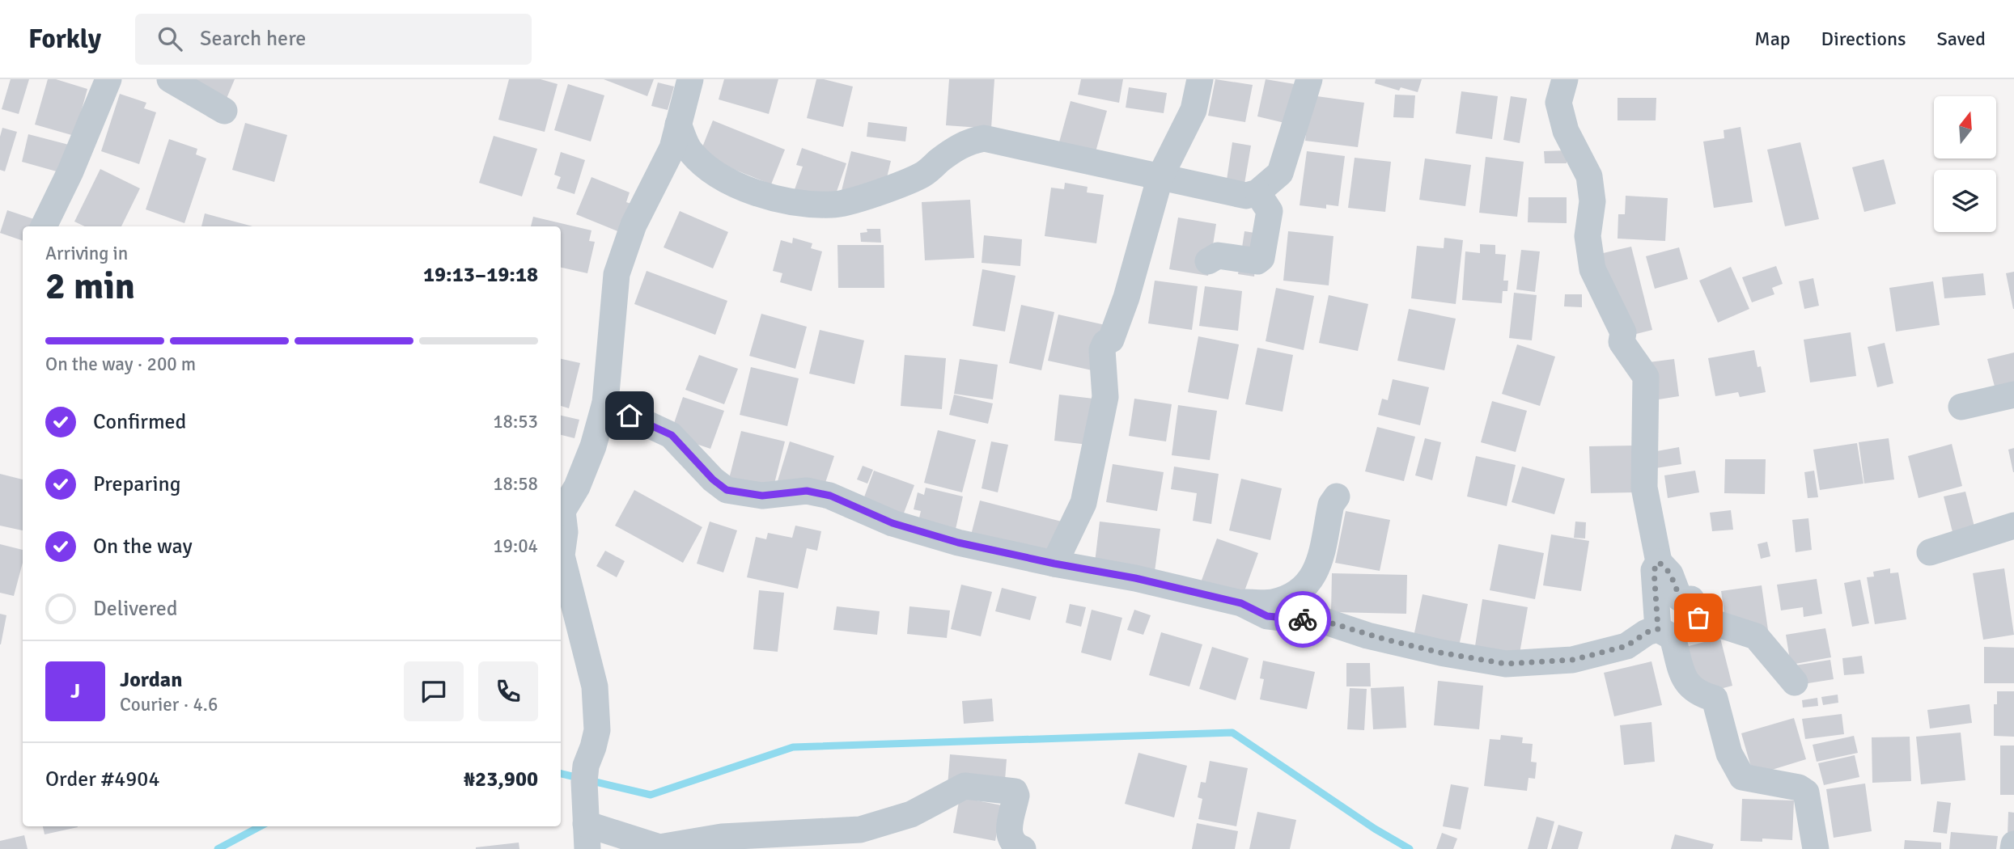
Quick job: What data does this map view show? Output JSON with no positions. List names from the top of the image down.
{
  "north": "top",
  "page": {
    "header": "Forkly",
    "search": "Search here",
    "nav": ["Map", "Directions", "Saved"],
    "heading": ["2 min", "Arriving in", "19:13–19:18"],
    "panel": [
      "Jordan",
      "Courier · 4.6",
      "Order #4904",
      "₦23,900"
    ],
    "bar": "On the way · 200 m",
    "list": [
      ["Confirmed", "18:53"],
      ["Preparing", "18:58"],
      ["On the way", "19:04"],
      "Delivered"
    ],
    "round": "J"
  }
}
